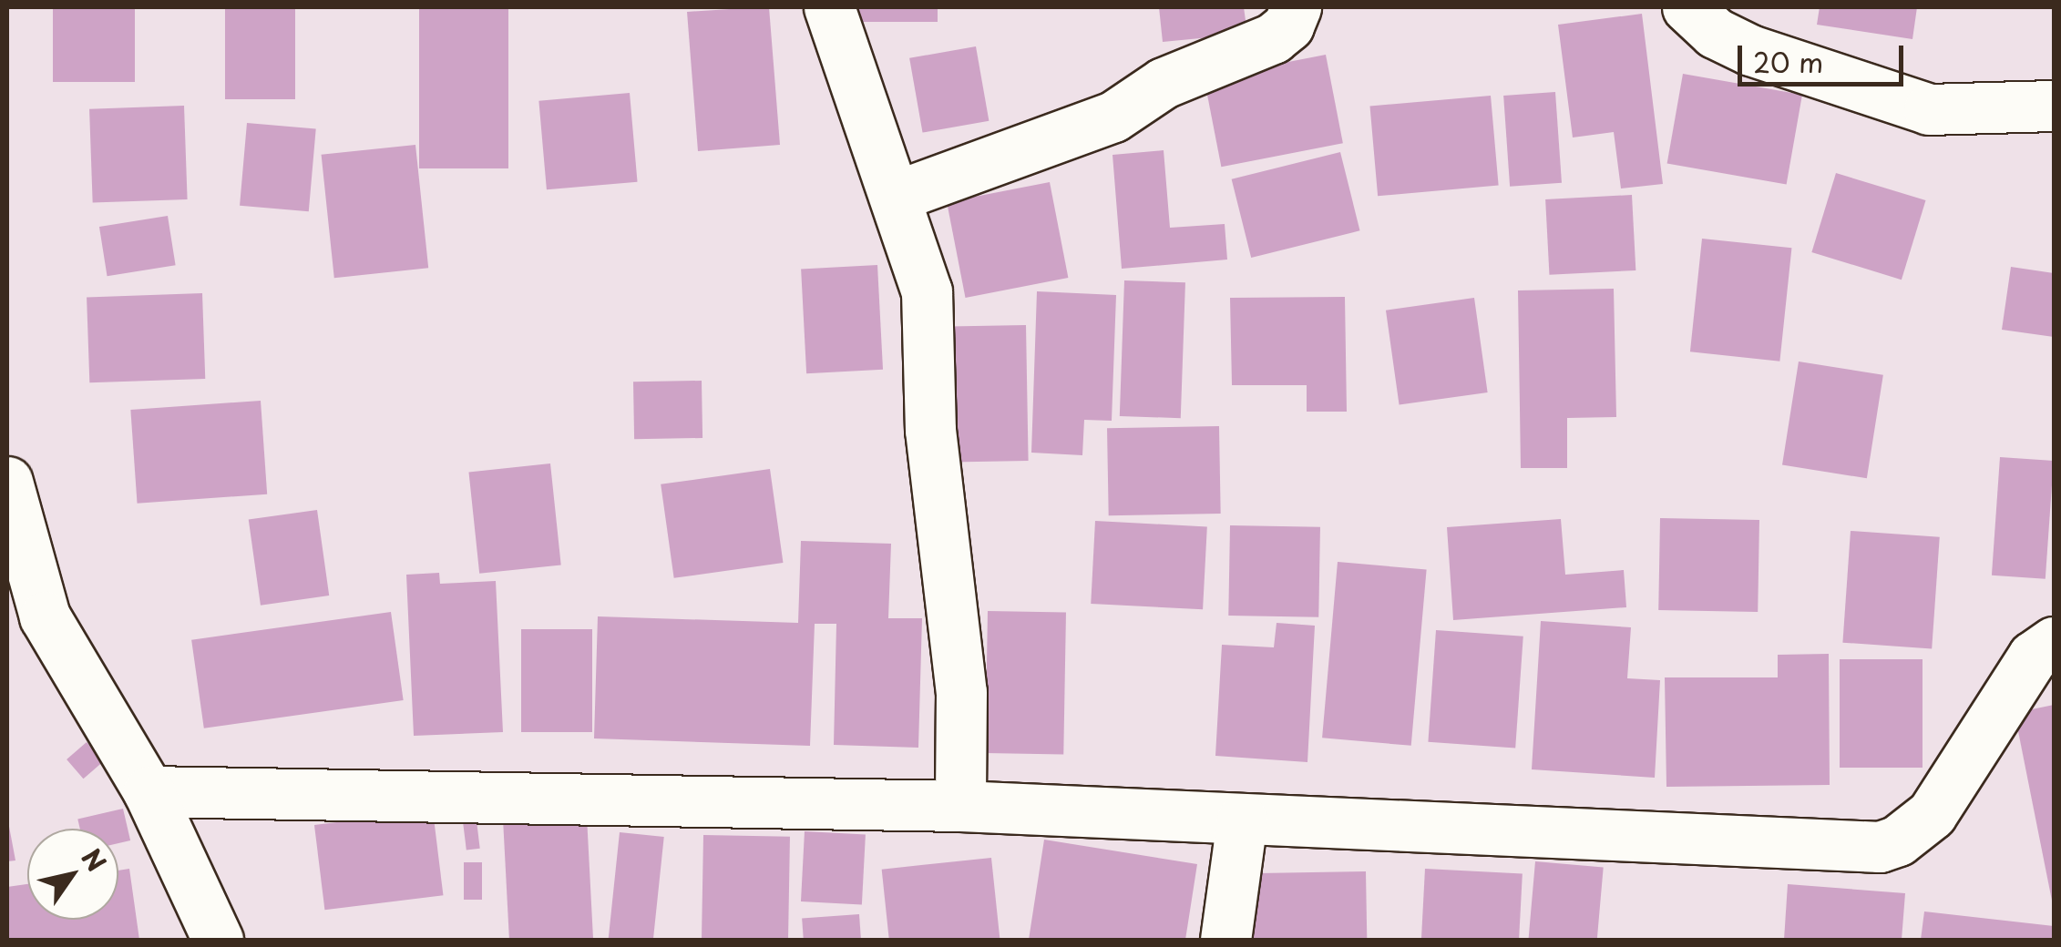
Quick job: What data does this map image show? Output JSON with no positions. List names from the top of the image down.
{
  "scale_bar": "20 m",
  "north": "top right"
}
